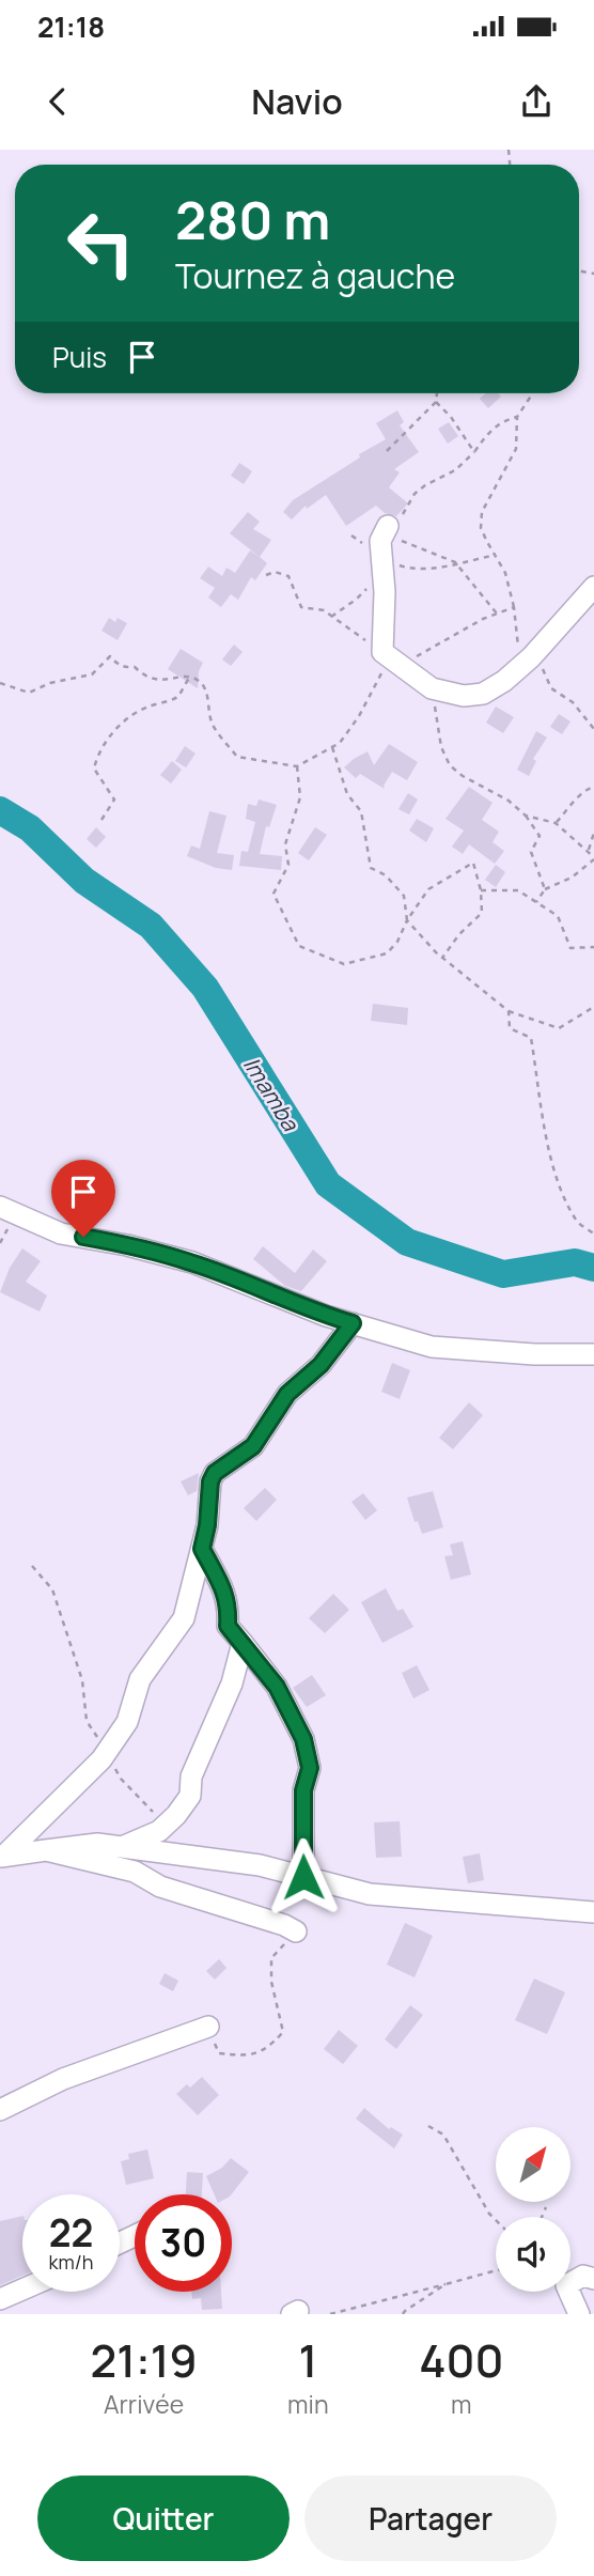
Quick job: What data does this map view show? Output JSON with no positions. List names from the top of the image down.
{
  "water": ["Imamba"],
  "north": "top right",
  "page": {
    "status": "21:18",
    "header": "Navio",
    "turn": ["280 m", "Tournez à gauche"],
    "then": "Puis",
    "speed": "22 km/h",
    "limit": "30",
    "eta": [
      "21:19",
      "Arrivée",
      "1",
      "min",
      "400",
      "m"
    ],
    "buttons": ["Quitter", "Partager"]
  }
}
